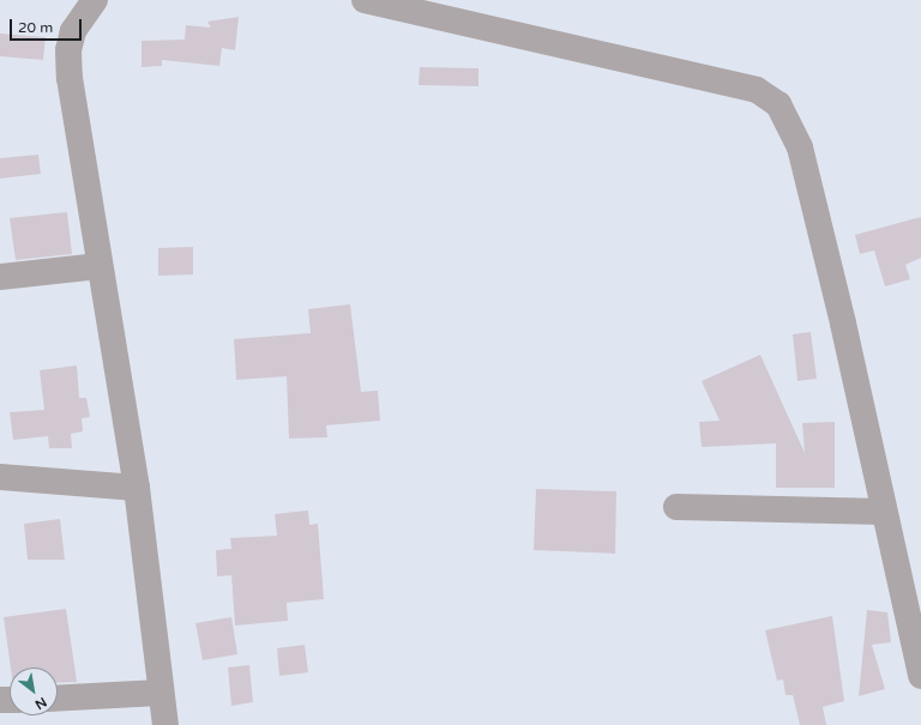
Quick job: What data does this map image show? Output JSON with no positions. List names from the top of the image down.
{
  "scale_bar": "20 m",
  "north": "bottom right"
}
